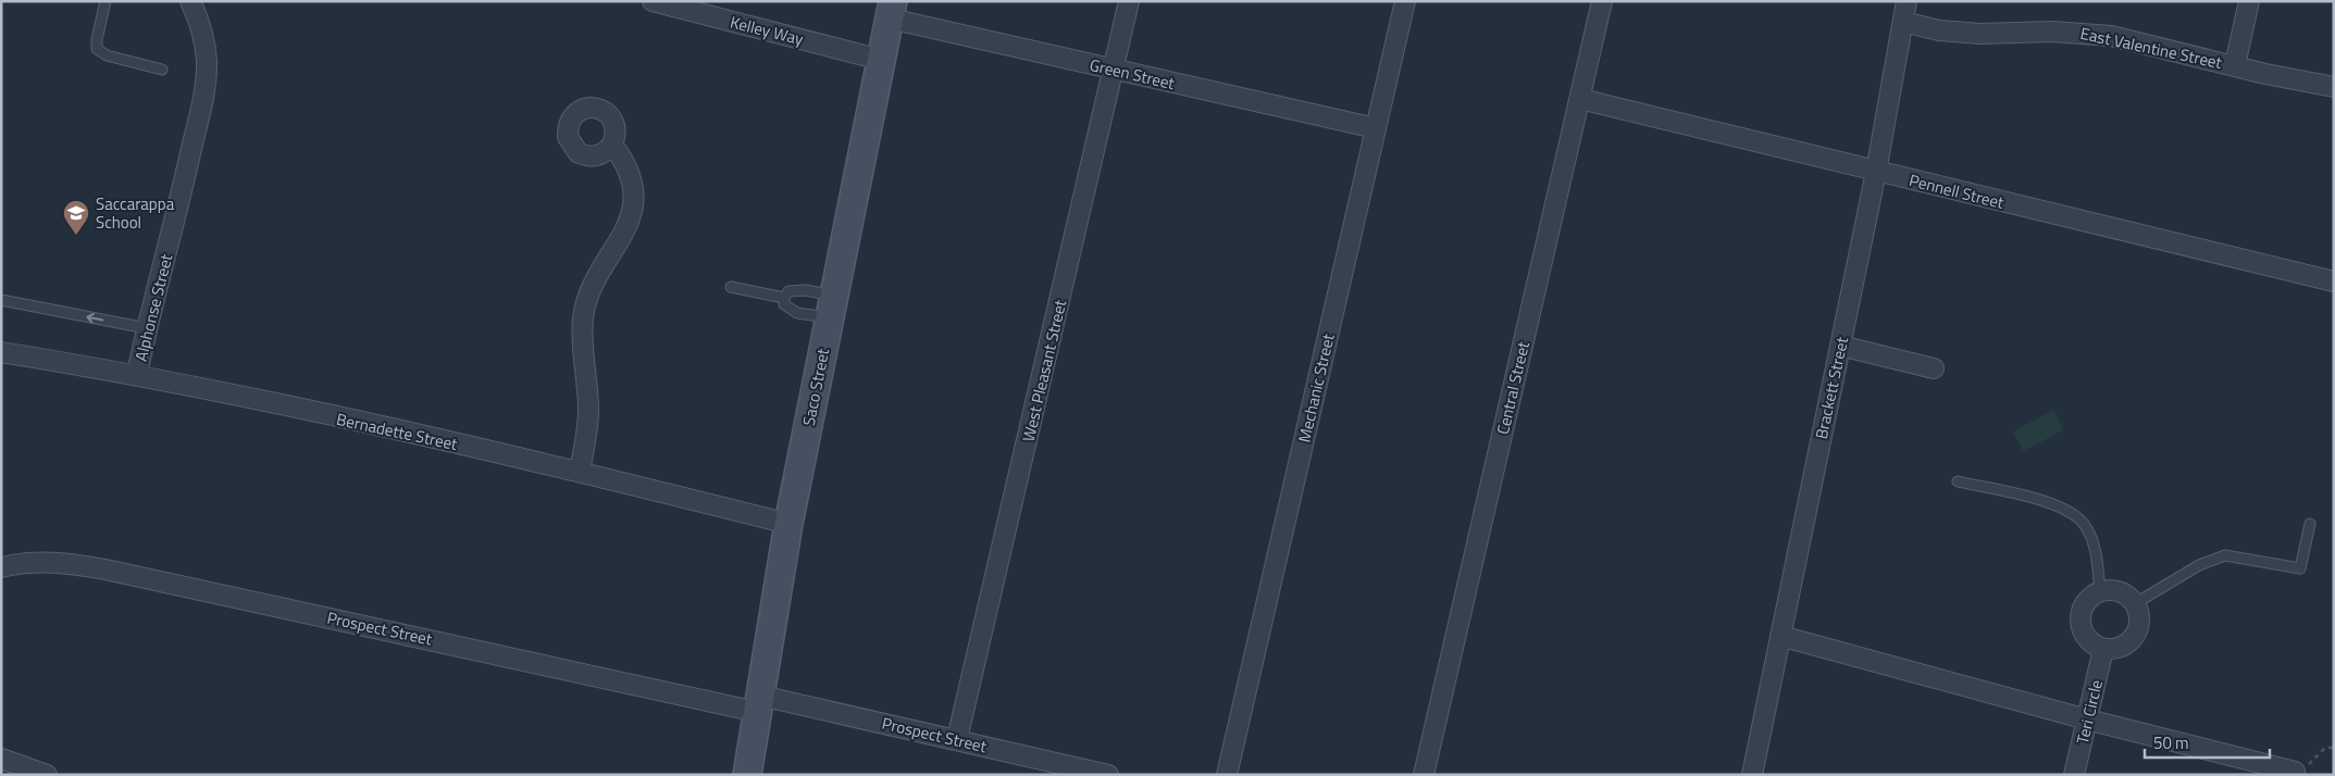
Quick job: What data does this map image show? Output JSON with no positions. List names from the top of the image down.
{
  "streets": {
    "main road": ["Saco Street"],
    "street": [
      "Kelley Way",
      "East Valentine Street",
      "Green Street",
      "Pennell Street",
      "Alphonse Street",
      "West Pleasant Street",
      "Mechanic Street",
      "Central Street",
      "Brackett Street",
      "Bernadette Street",
      "Prospect Street",
      "Teri Circle"
    ]
  },
  "crossings": [
    ["Kelley Way", "Saco Street"],
    ["East Valentine Street", "Brackett Street"],
    ["Green Street", "West Pleasant Street"],
    ["Green Street", "Saco Street"],
    ["Green Street", "Mechanic Street"],
    ["Pennell Street", "Central Street"],
    ["Pennell Street", "Brackett Street"],
    ["Alphonse Street", "Bernadette Street"],
    ["West Pleasant Street", "Prospect Street"],
    ["Saco Street", "Bernadette Street"],
    ["Saco Street", "Prospect Street"]
  ],
  "places": {
    "school or university": ["Saccarappa School"]
  },
  "scale_bar": "50 m"
}
